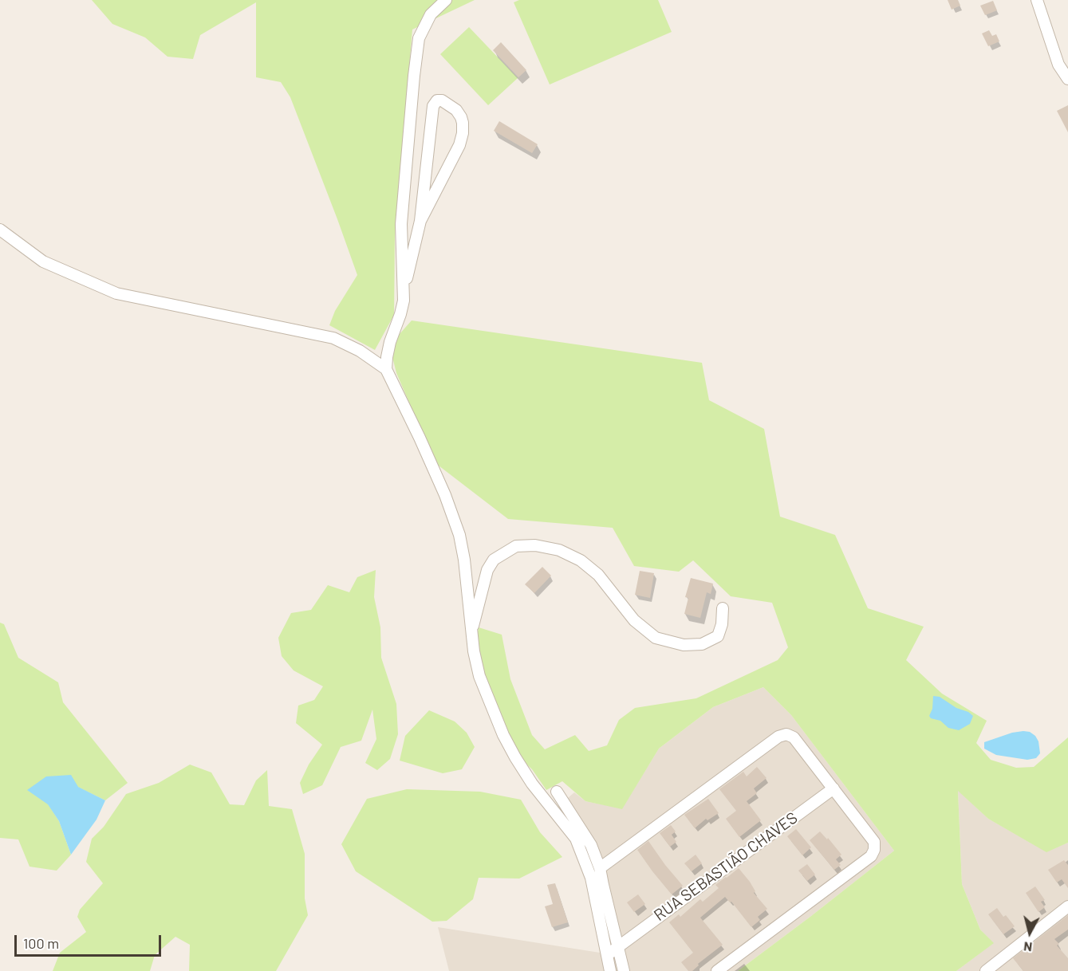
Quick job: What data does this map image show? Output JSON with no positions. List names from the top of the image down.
{
  "streets": {
    "street": ["RUA SEBASTIÃO CHAVES"]
  },
  "scale_bar": "100 m",
  "north": "bottom"
}
